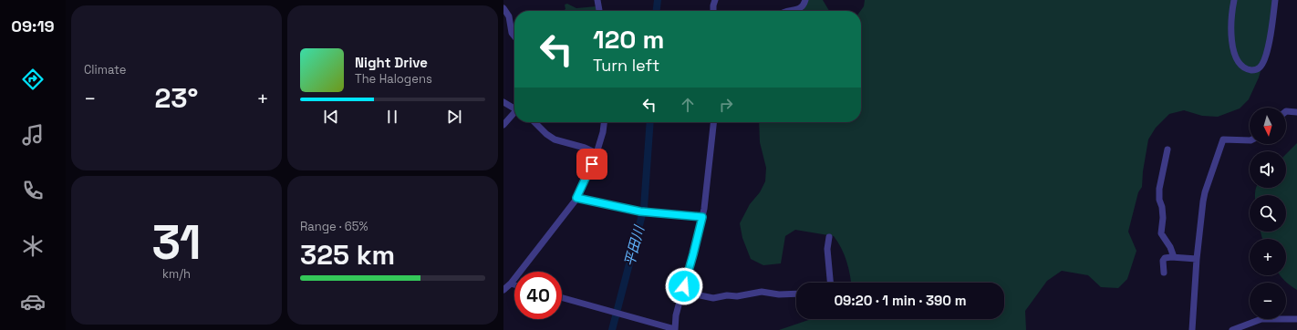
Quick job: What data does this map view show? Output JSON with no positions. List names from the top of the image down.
{
  "water": ["平田川"],
  "north": "bottom",
  "page": {
    "tabs": "09:19",
    "tile": [
      "Climate",
      ["31", "km/h"],
      ["Range · 65%", "325 km"]
    ],
    "turn": ["120 m", "Turn left"],
    "song": ["Night Drive", "The Halogens"],
    "heat": ["−", "23°", "+"],
    "map_buttons": ["+", "−"],
    "limit": "40",
    "trip": "09:20 · 1 min · 390 m"
  }
}
